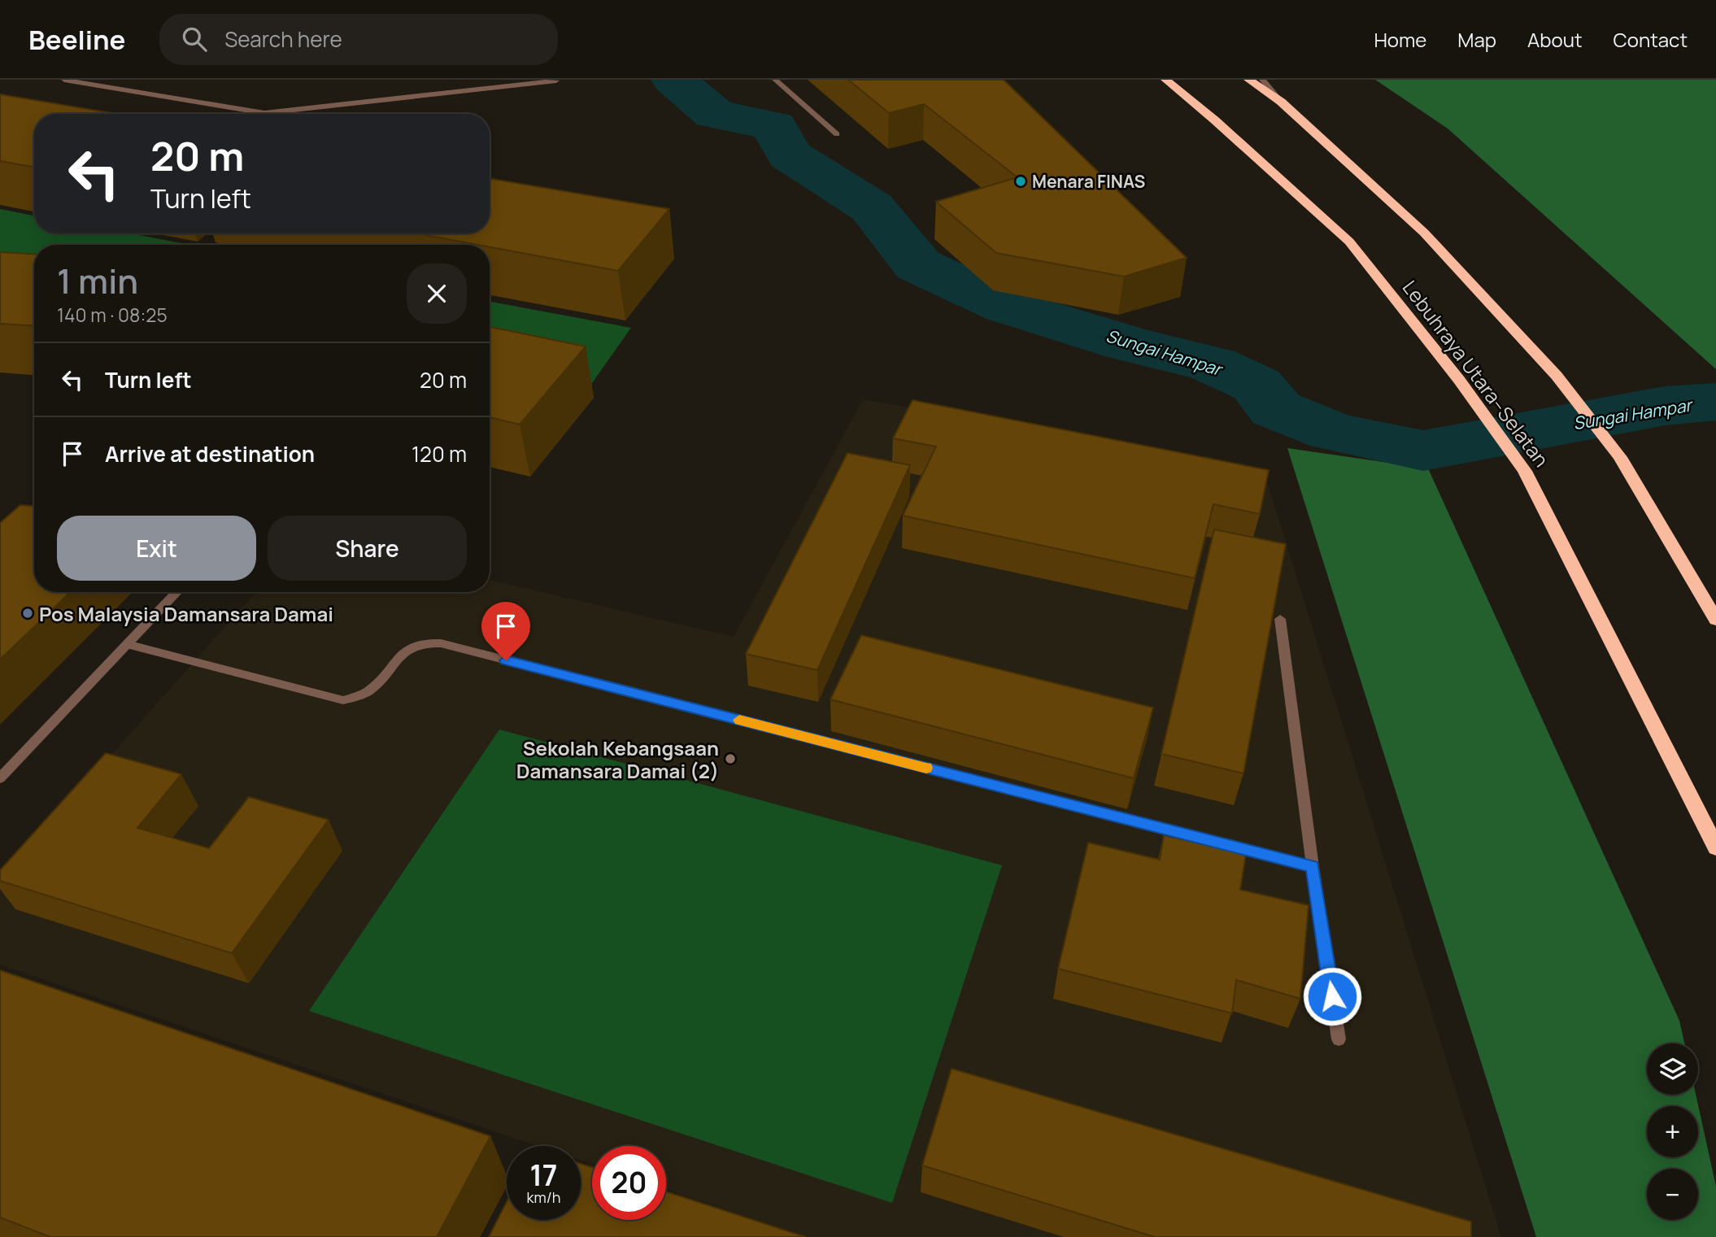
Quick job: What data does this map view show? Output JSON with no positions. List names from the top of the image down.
{
  "streets": {
    "highway": ["Lebuhraya Utara–Selatan"]
  },
  "water": ["Sungai Hampar"],
  "places": ["Menara FINAS", "Pos Malaysia Damansara Damai", "Sekolah Kebangsaan Damansara Damai (2)"],
  "page": {
    "header": "Beeline",
    "search": "Search here",
    "nav": [
      "Home",
      "Map",
      "About",
      "Contact"
    ],
    "turn": ["20 m", "Turn left"],
    "heading": ["1 min", "140 m · 08:25"],
    "list": [
      {
        "name": "Turn left",
        "value": "20 m"
      },
      {
        "name": "Arrive at destination",
        "value": "120 m"
      }
    ],
    "buttons": ["Exit", "Share"],
    "map_buttons": ["+", "−"],
    "speed": "17 km/h",
    "limit": "20"
  }
}
